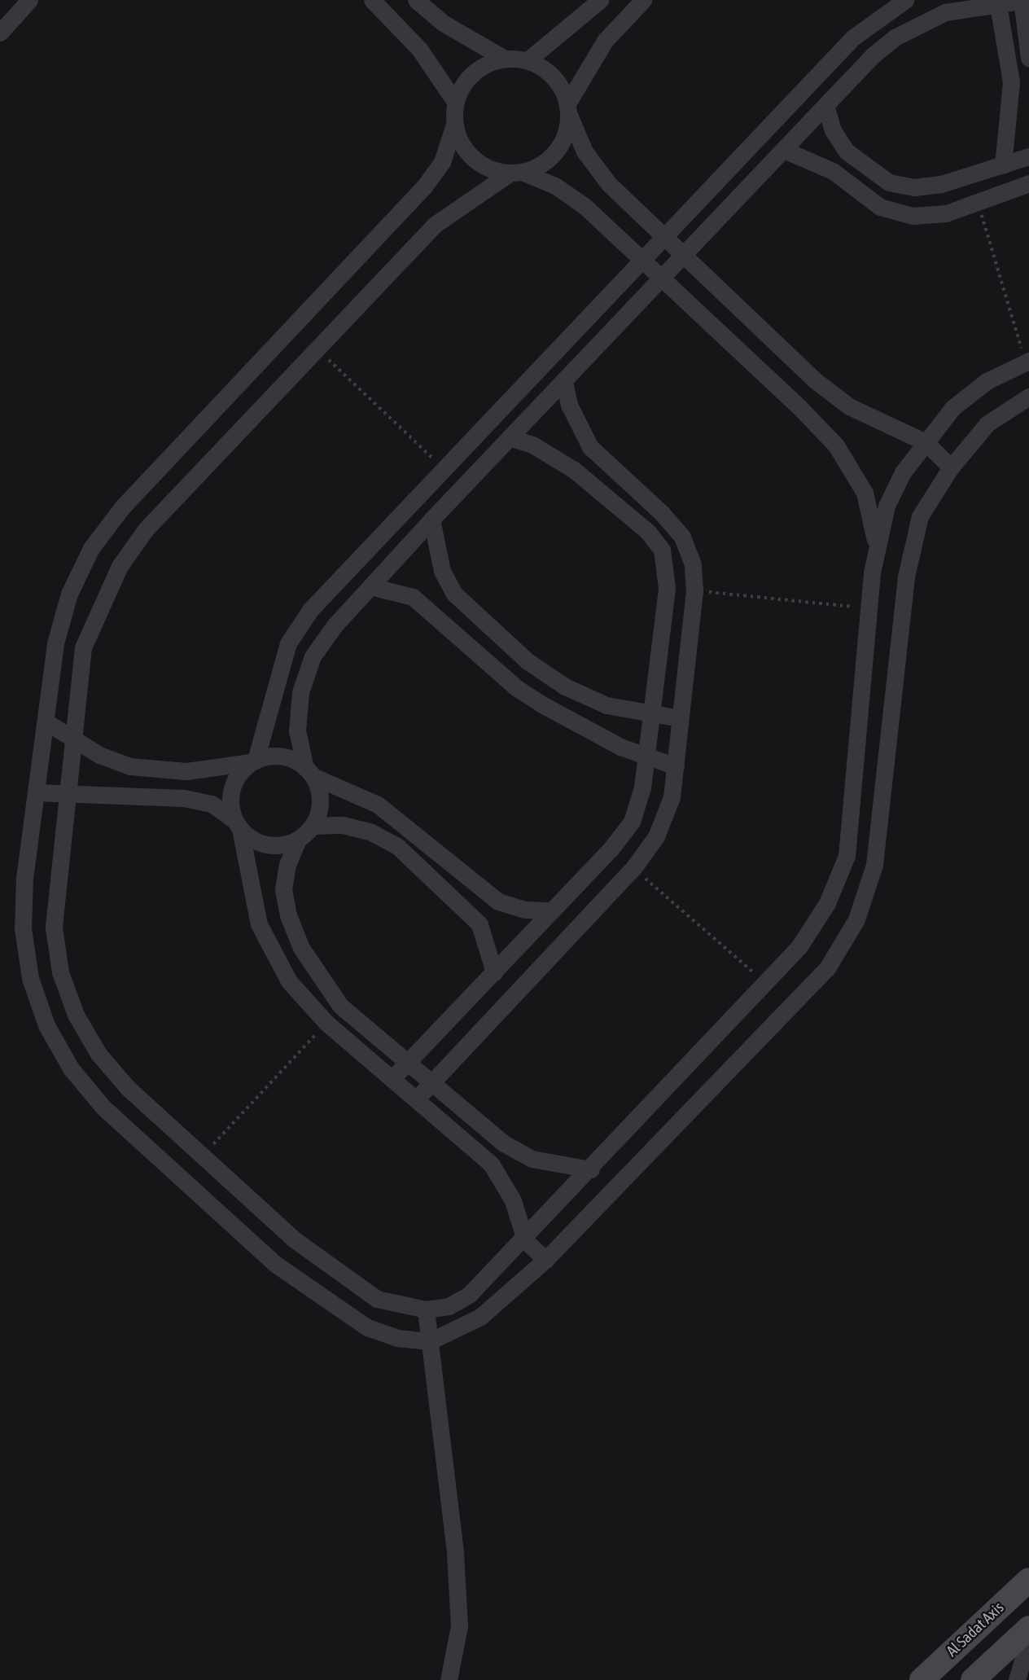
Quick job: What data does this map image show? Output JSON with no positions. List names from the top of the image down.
{
  "streets": {
    "street": ["Al Sadat Axis"]
  }
}
